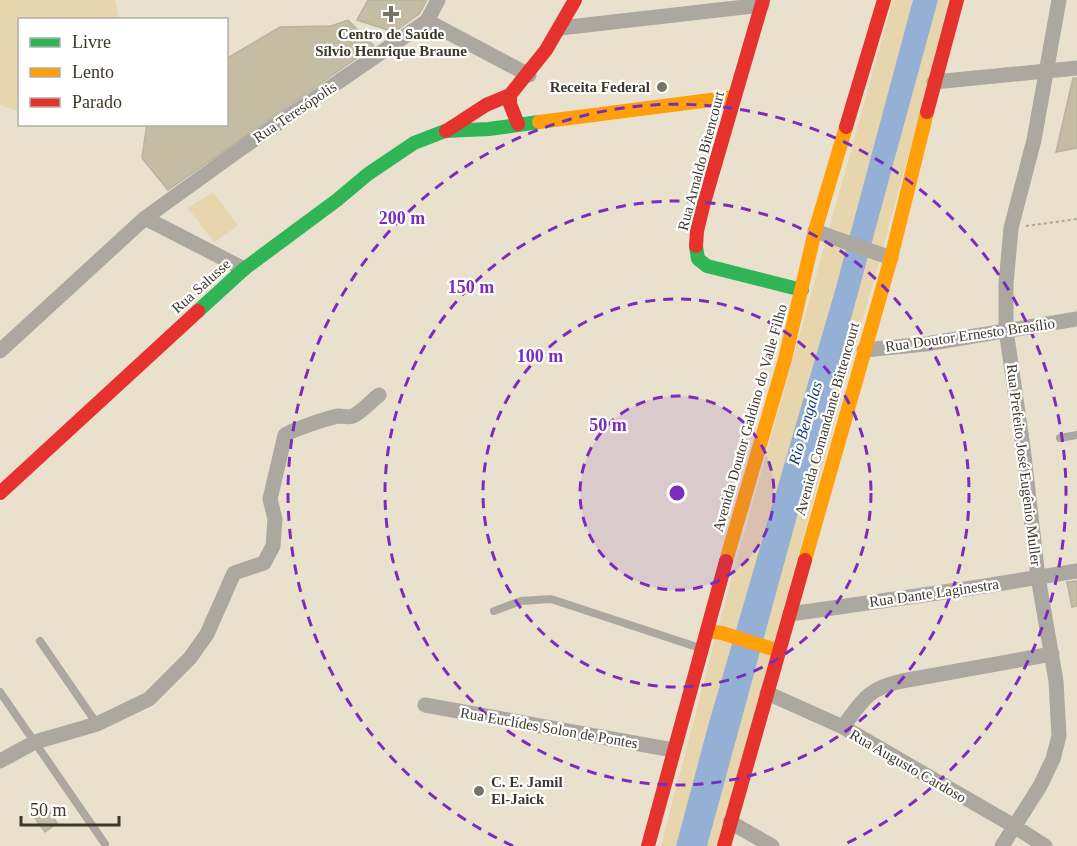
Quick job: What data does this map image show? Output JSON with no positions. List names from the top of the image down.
{
  "streets": {
    "main road": [
      "Rua Arnaldo Bitencourt",
      "Rua Salusse",
      "Avenida Doutor Galdino do Valle Filho",
      "Avenida Comandante Bittencourt"
    ],
    "street": [
      "Rua Teresópolis",
      "Rua Doutor Ernesto Brasílio",
      "Rua Prefeito José Eugênio Muller",
      "Rua Dante Laginestra",
      "Rua Euclídes Solon de Pontes",
      "Rua Augusto Cardoso"
    ]
  },
  "crossings": [
    ["Rua Arnaldo Bitencourt", "Avenida Doutor Galdino do Valle Filho"],
    ["Rua Doutor Ernesto Brasílio", "Avenida Comandante Bittencourt"],
    ["Rua Doutor Ernesto Brasílio", "Rua Prefeito José Eugênio Muller"],
    ["Avenida Doutor Galdino do Valle Filho", "Rua Euclídes Solon de Pontes"],
    ["Avenida Comandante Bittencourt", "Rua Dante Laginestra"],
    ["Avenida Comandante Bittencourt", "Rua Augusto Cardoso"],
    ["Rua Prefeito José Eugênio Muller", "Rua Dante Laginestra"],
    ["Rua Prefeito José Eugênio Muller", "Rua Augusto Cardoso"]
  ],
  "water": ["Rio Bengalas"],
  "places": {
    "health": ["Centro de Saúde Sílvio Henrique Braune"],
    "other": ["Receita Federal", "C. E. Jamil El-Jaick"]
  },
  "legend": ["Livre", "Lento", "Parado"],
  "scale_bar": "50 m",
  "rings": [
    "200 m",
    "150 m",
    "100 m",
    "50 m"
  ]
}
